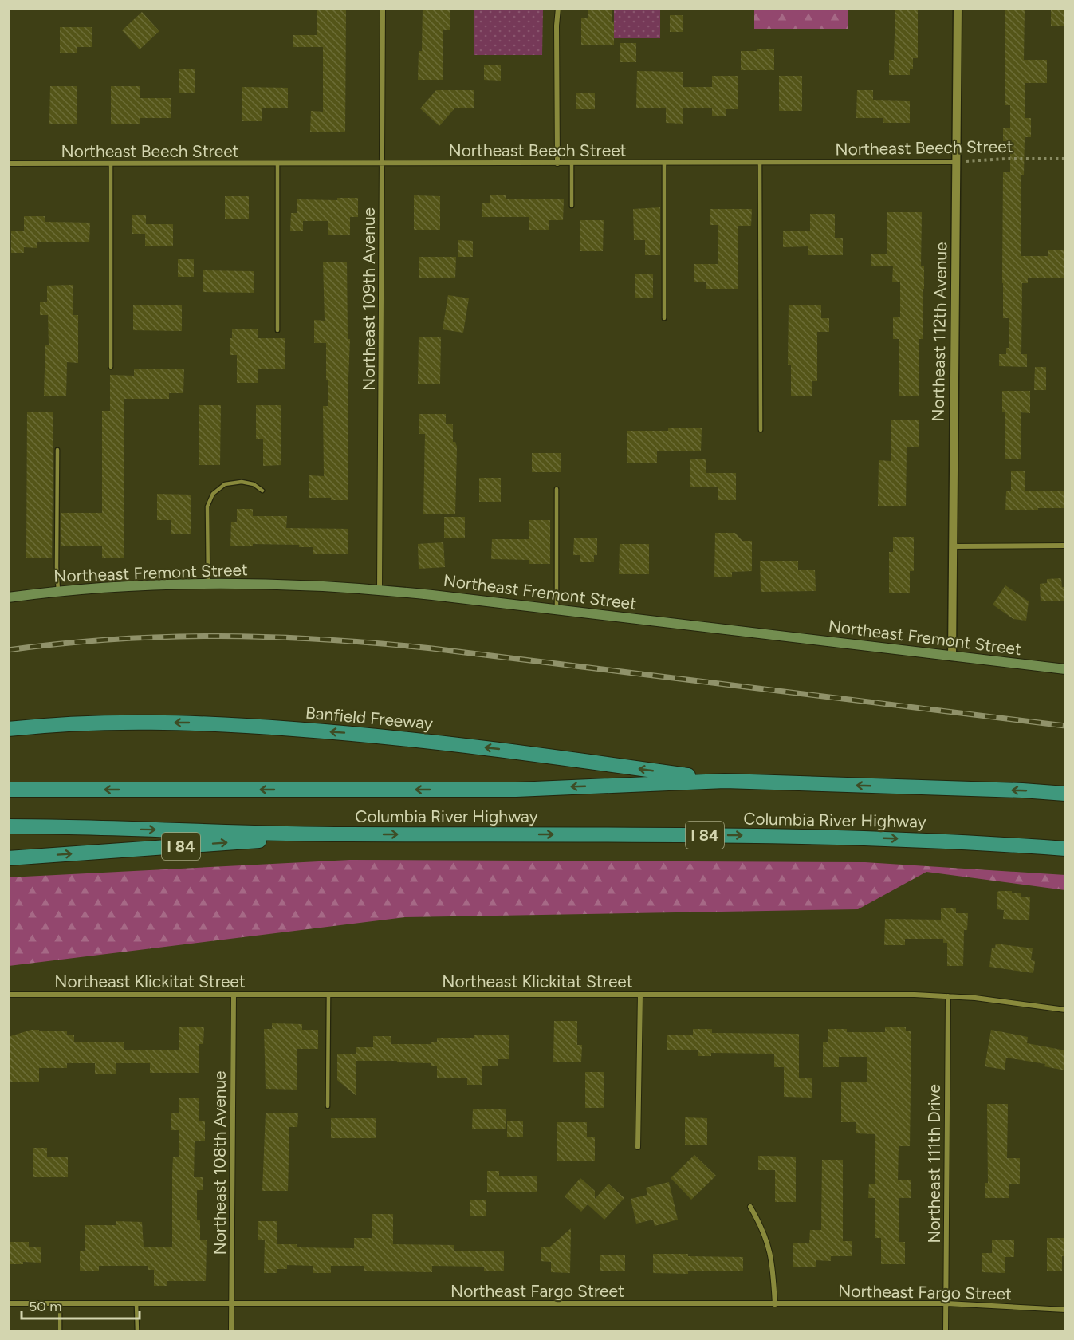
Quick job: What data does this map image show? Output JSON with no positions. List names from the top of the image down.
{
  "streets": {
    "highway": ["Banfield Freeway", "Columbia River Highway", "I 84"],
    "main road": ["Northeast Fremont Street"],
    "street": [
      "Northeast Beech Street",
      "Northeast 109th Avenue",
      "Northeast 112th Avenue",
      "Northeast Klickitat Street",
      "Northeast 108th Avenue",
      "Northeast 111th Drive",
      "Northeast Fargo Street"
    ]
  },
  "crossings": [
    ["Northeast Beech Street", "Northeast 109th Avenue"],
    ["Northeast Beech Street", "Northeast 112th Avenue"],
    ["Northeast 109th Avenue", "Northeast Fremont Street"],
    ["Northeast 112th Avenue", "Northeast Fremont Street"],
    ["Banfield Freeway", "Columbia River Highway"],
    ["Columbia River Highway", "I 84"],
    ["Northeast Klickitat Street", "Northeast 108th Avenue"],
    ["Northeast Klickitat Street", "Northeast 111th Drive"],
    ["Northeast 108th Avenue", "Northeast Fargo Street"],
    ["Northeast 111th Drive", "Northeast Fargo Street"]
  ],
  "scale_bar": "50 m"
}
